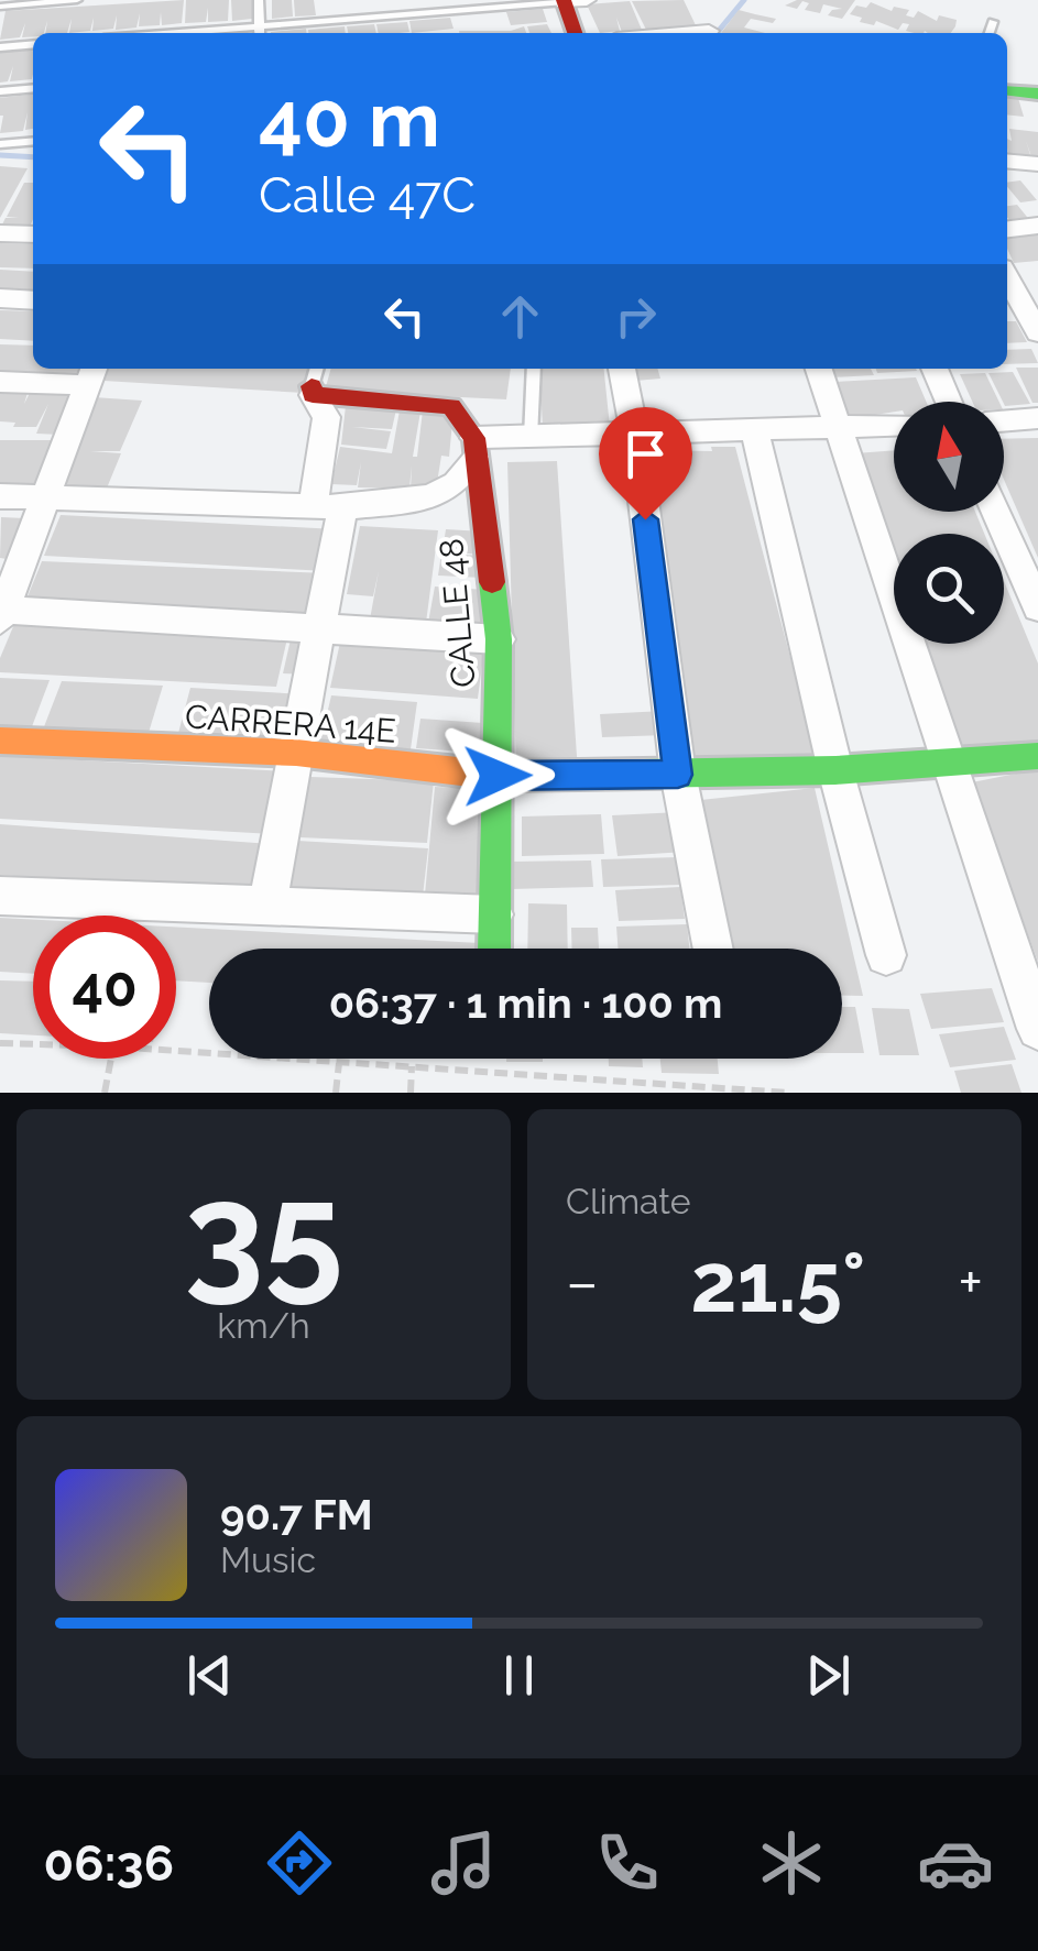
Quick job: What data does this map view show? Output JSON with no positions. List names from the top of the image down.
{
  "streets": {
    "street": ["CALLE 48", "CARRERA 14E"]
  },
  "crossings": [
    ["CALLE 48", "CARRERA 14E"]
  ],
  "north": "top",
  "page": {
    "turn": ["40 m", "Calle 47C"],
    "limit": "40",
    "trip": "06:37 · 1 min · 100 m",
    "tile": [
      ["35", "km/h"],
      "Climate"
    ],
    "heat": ["−", "21.5°", "+"],
    "song": ["90.7 FM", "Music"],
    "tabs": "06:36"
  }
}
